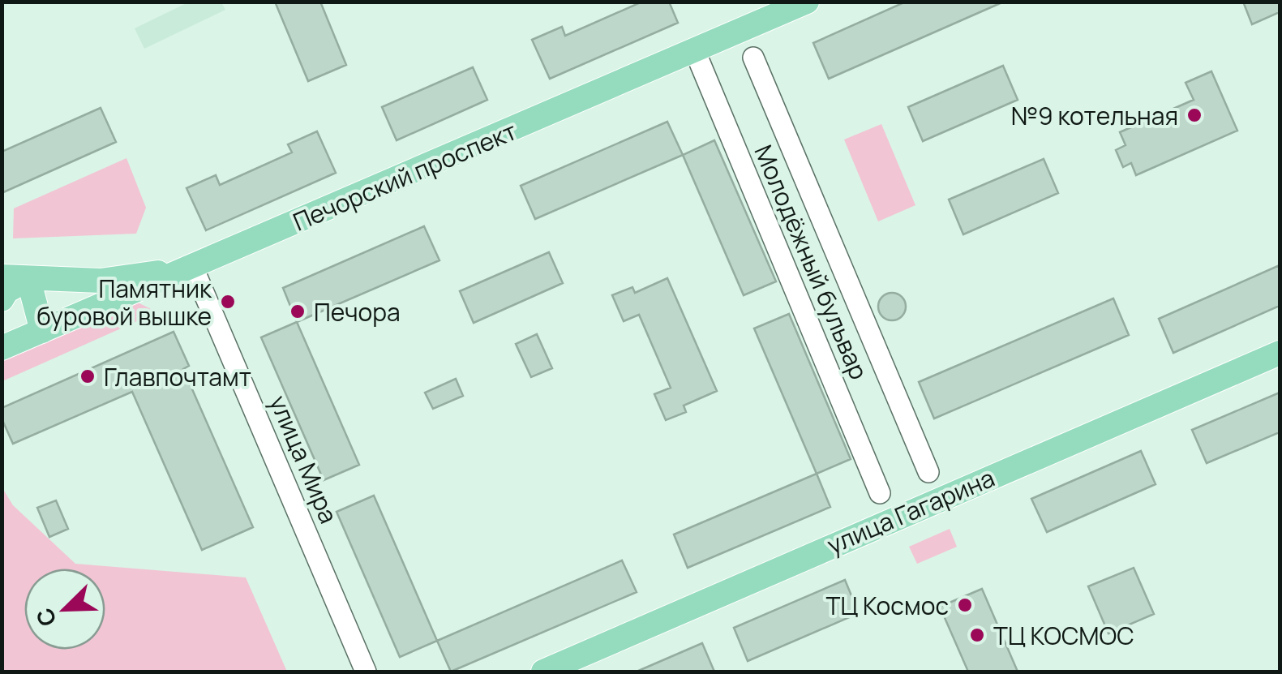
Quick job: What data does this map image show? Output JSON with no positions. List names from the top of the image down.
{
  "streets": {
    "main road": ["Печорский проспект", "улица Гагарина"],
    "street": ["Молодёжный бульвар", "улица Мира"]
  },
  "crossings": [
    ["Печорский проспект", "Молодёжный бульвар"],
    ["Печорский проспект", "улица Мира"]
  ],
  "places": [
    "№9 котельная",
    "Памятник буровой вышке",
    "Печора",
    "Главпочтамт",
    "ТЦ Космос",
    "ТЦ КОСМОС"
  ],
  "north": "bottom left"
}
